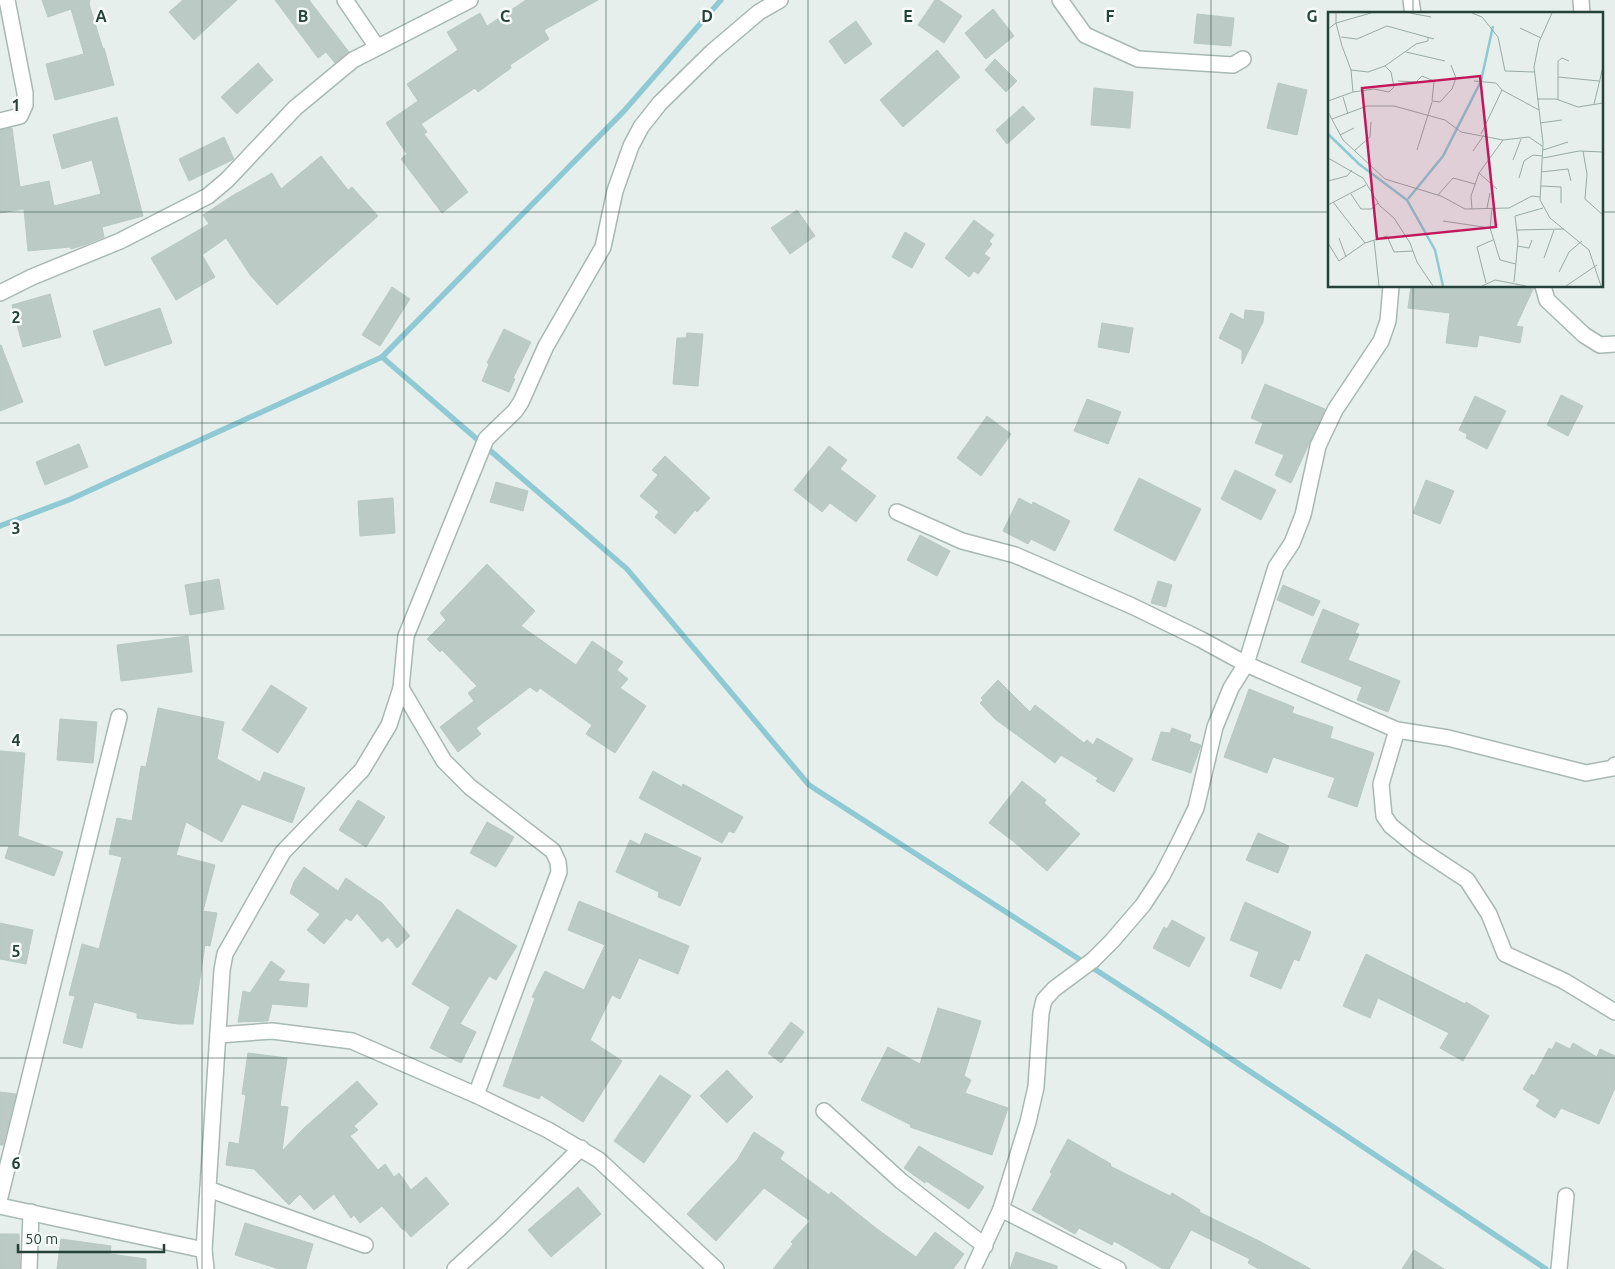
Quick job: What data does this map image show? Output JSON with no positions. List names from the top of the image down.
{
  "scale_bar": "50 m",
  "grid": {
    "columns": [
      "A",
      "B",
      "C",
      "D",
      "E",
      "F",
      "G"
    ],
    "rows": [
      "1",
      "2",
      "3",
      "4",
      "5",
      "6"
    ]
  }
}
